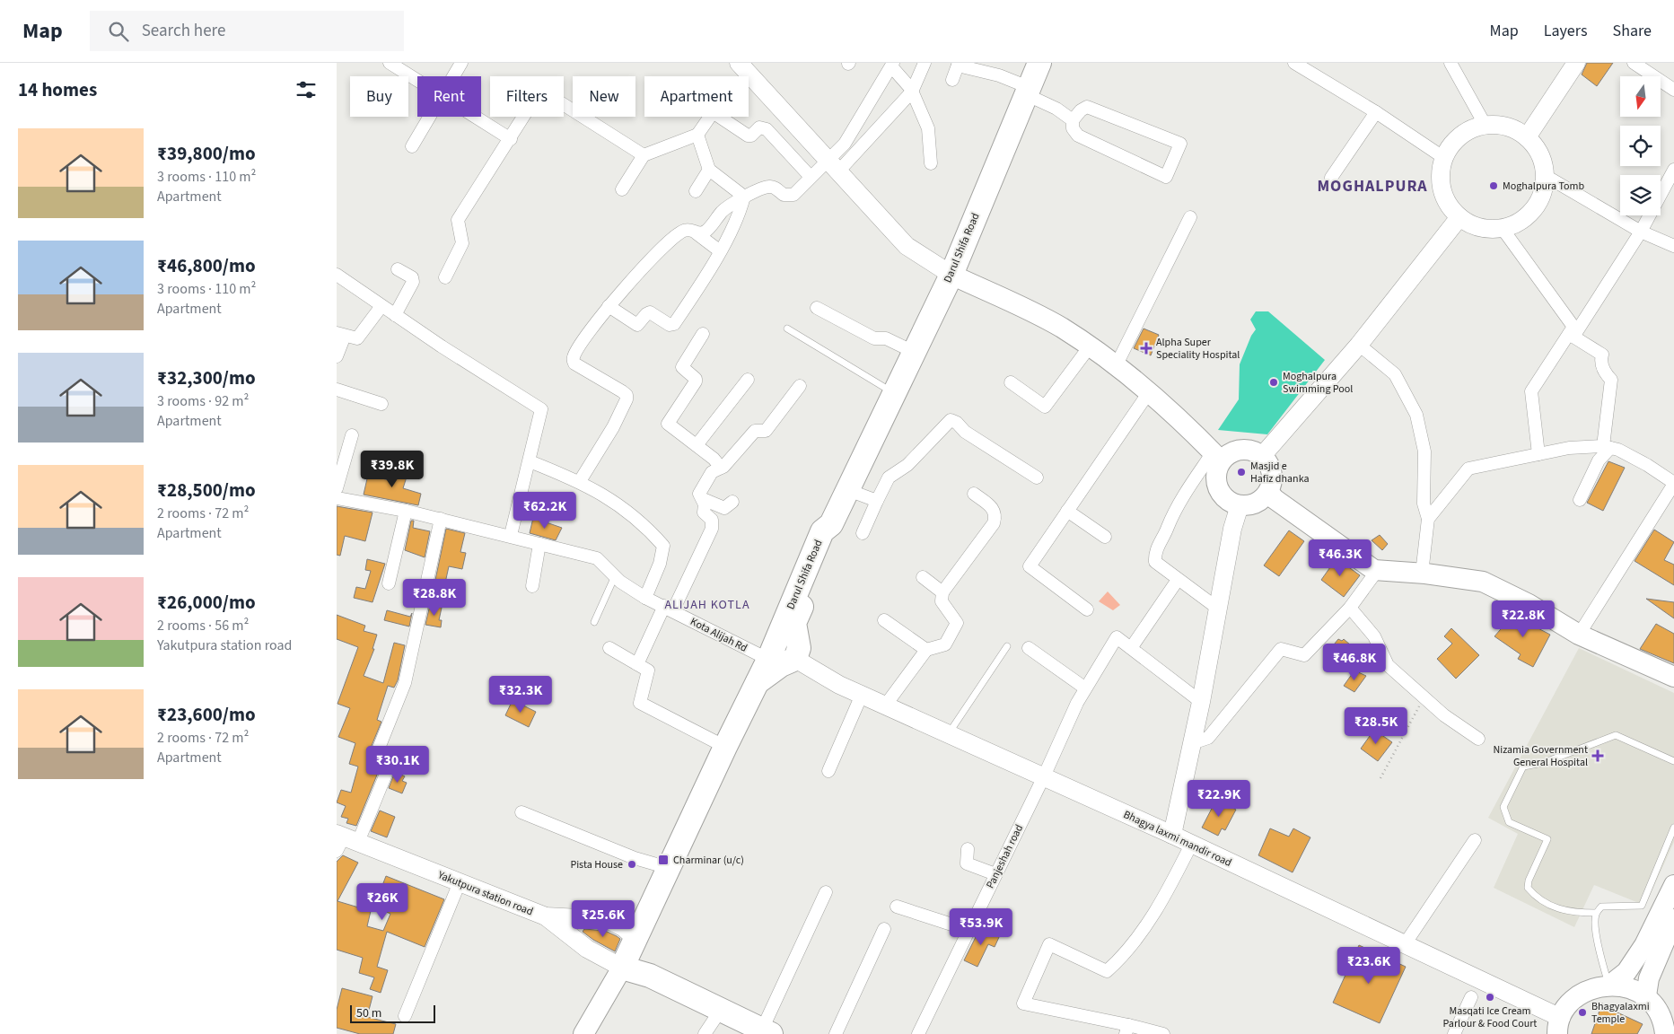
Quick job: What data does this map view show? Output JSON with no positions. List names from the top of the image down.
{
  "streets": {
    "highway": ["Darul Shifa Road"],
    "street": [
      "Kota Alijah Rd",
      "Bhagya laxmi mandir road",
      "Panjeshah road",
      "Yakutpura station road"
    ]
  },
  "crossings": [
    ["Darul Shifa Road", "Kota Alijah Rd"],
    ["Darul Shifa Road", "Bhagya laxmi mandir road"],
    ["Kota Alijah Rd", "Bhagya laxmi mandir road"],
    ["Bhagya laxmi mandir road", "Panjeshah road"]
  ],
  "districts": ["MOGHALPURA", "ALIJAH KOTLA"],
  "places": {
    "other": [
      "Moghalpura Tomb",
      "Moghalpura Swimming Pool",
      "Masjid e Hafiz dhanka",
      "Pista House",
      "Masqati Ice Cream Parlour & Food Court",
      "Bhagyalaxmi Temple"
    ],
    "health": ["Alpha Super Speciality Hospital", "Nizamia Government General Hospital"],
    "transit": ["Charminar (u/c)"]
  },
  "scale_bar": "50 m",
  "north": "bottom",
  "page": {
    "header": "Map",
    "search": "Search here",
    "nav": ["Map", "Layers", "Share"],
    "heading": "14 homes",
    "chip": [
      "Buy",
      "Rent",
      "Filters",
      "New",
      "Apartment"
    ],
    "list": [
      {
        "name": "₹39,800/mo",
        "note": "3 rooms · 110 m² · Apartment"
      },
      {
        "name": "₹46,800/mo",
        "note": "3 rooms · 110 m² · Apartment"
      },
      {
        "name": "₹32,300/mo",
        "note": "3 rooms · 92 m² · Apartment"
      },
      {
        "name": "₹28,500/mo",
        "note": "2 rooms · 72 m² · Apartment"
      },
      {
        "name": "₹26,000/mo",
        "note": "2 rooms · 56 m² · Yakutpura station road"
      },
      {
        "name": "₹23,600/mo",
        "note": "2 rooms · 72 m² · Apartment"
      }
    ],
    "price": [
      "₹39.8K",
      "₹62.2K",
      "₹46.3K",
      "₹28.8K",
      "₹22.8K",
      "₹46.8K",
      "₹32.3K",
      "₹28.5K",
      "₹30.1K",
      "₹22.9K",
      "₹26K",
      "₹25.6K",
      "₹53.9K",
      "₹23.6K"
    ],
    "scale": "50 m"
  }
}
